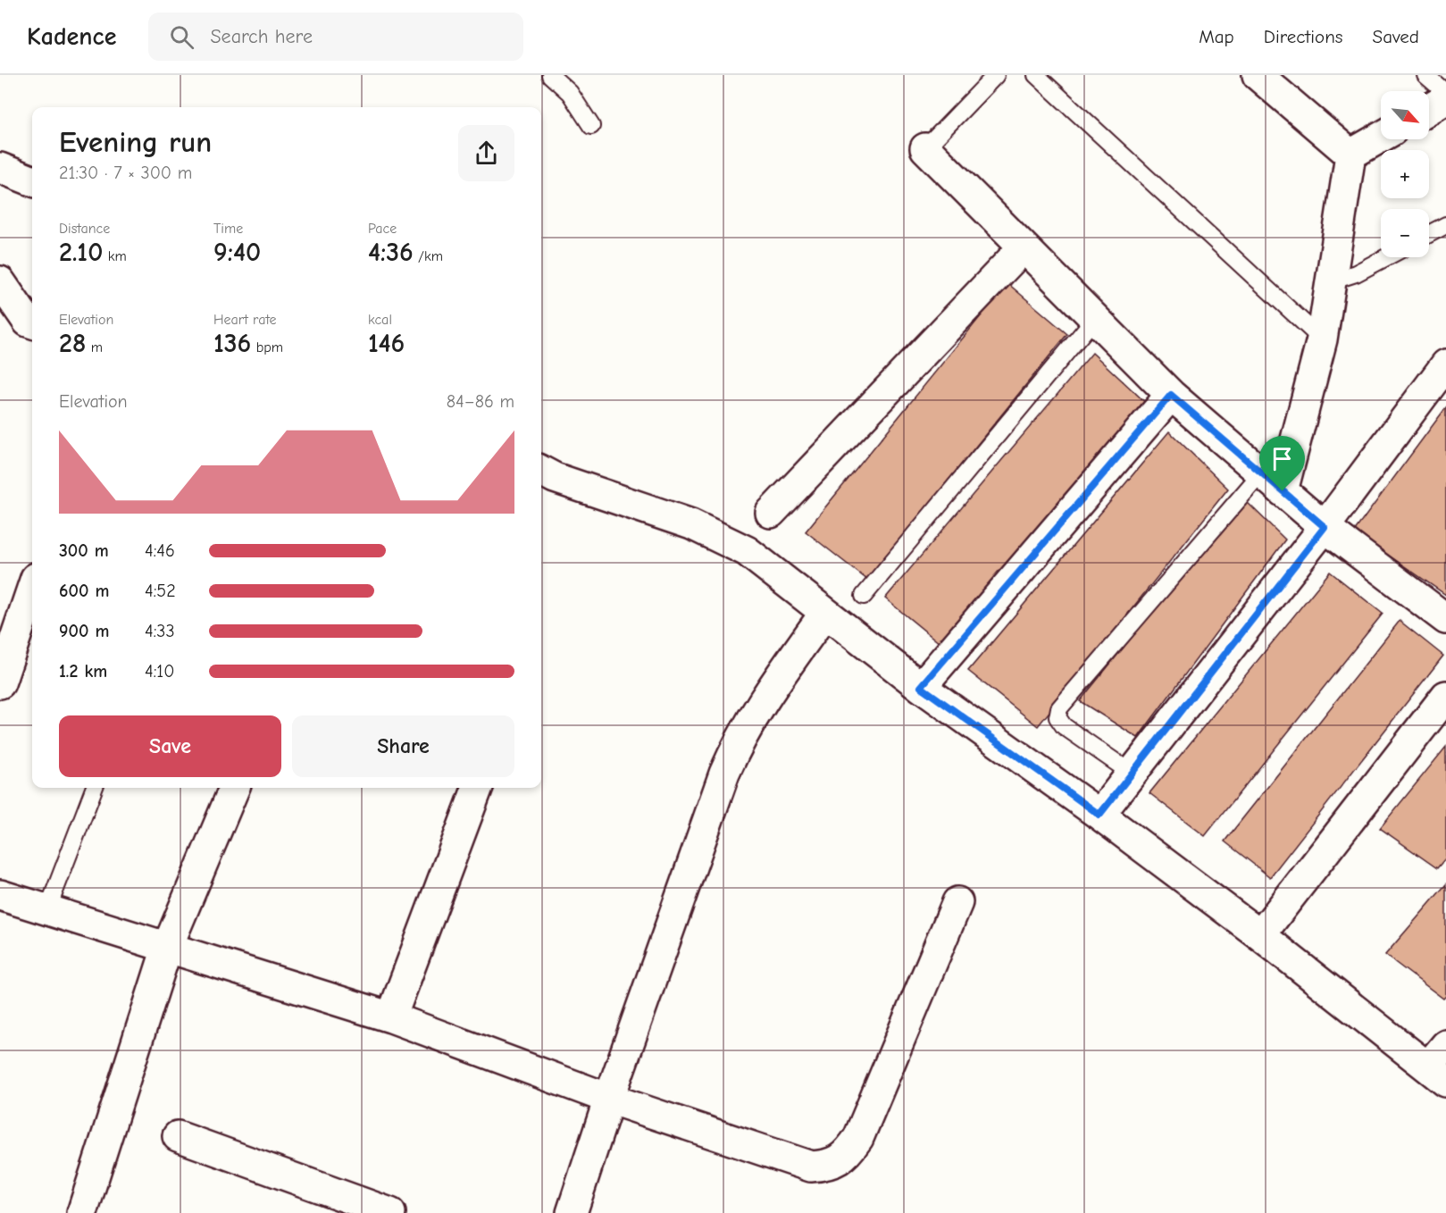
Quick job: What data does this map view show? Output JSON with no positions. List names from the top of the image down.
{
  "north": "bottom right",
  "page": {
    "header": "Kadence",
    "search": "Search here",
    "nav": ["Map", "Directions", "Saved"],
    "map_buttons": ["+", "−"],
    "heading": ["Evening run", "21:30 · 7 × 300 m"],
    "stats": [
      ["Distance", "2.10 km"],
      ["Time", "9:40"],
      ["Pace", "4:36 /km"],
      ["Elevation", "28 m"],
      ["Heart rate", "136 bpm"],
      ["kcal", "146"]
    ],
    "chart": ["Elevation", "84–86 m"],
    "list": [
      {
        "name": "300 m",
        "note": "4:46"
      },
      {
        "name": "600 m",
        "note": "4:52"
      },
      {
        "name": "900 m",
        "note": "4:33"
      },
      {
        "name": "1.2 km",
        "note": "4:10"
      }
    ],
    "buttons": ["Save", "Share"]
  }
}
